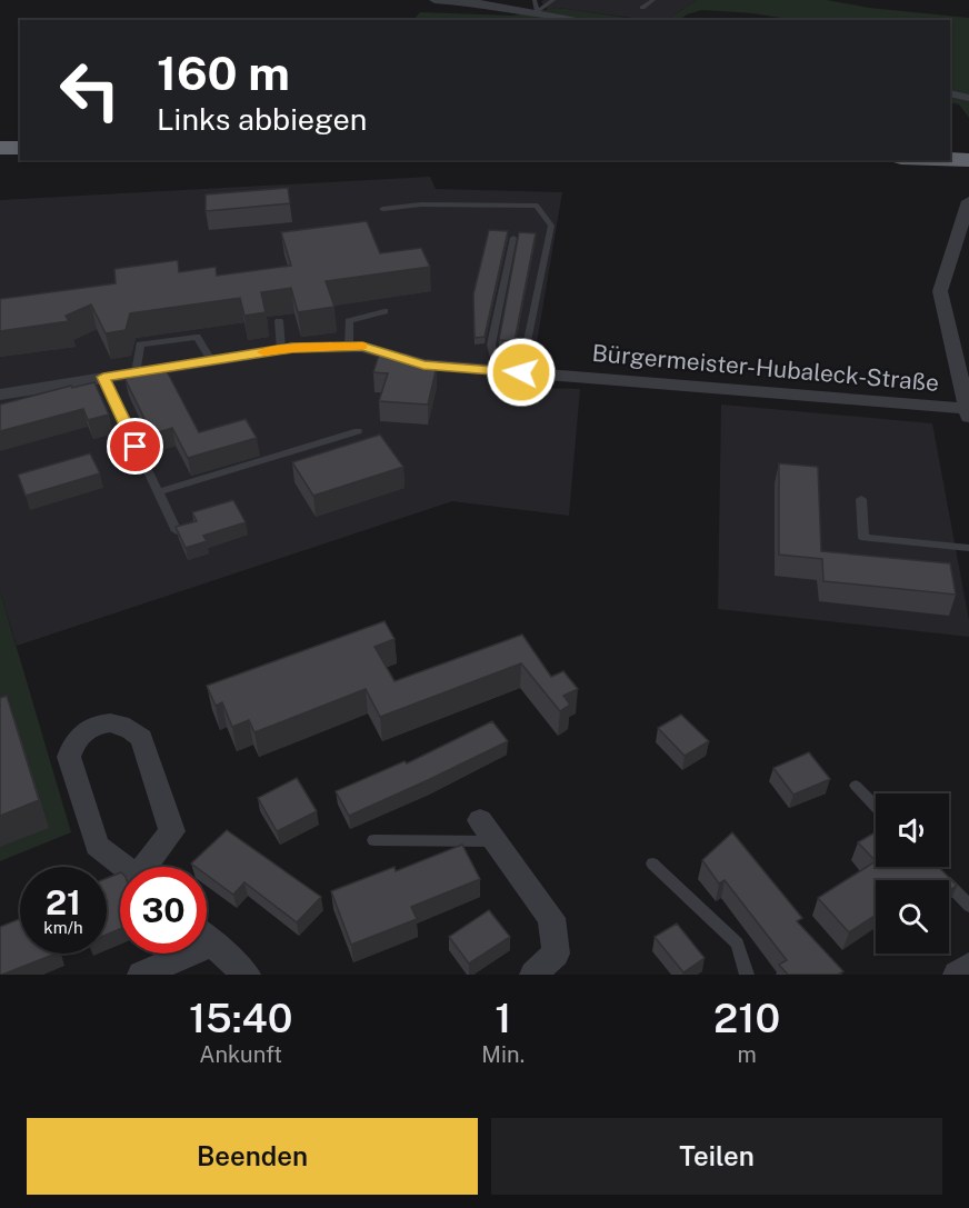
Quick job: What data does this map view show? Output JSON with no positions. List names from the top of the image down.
{
  "streets": {
    "street": ["Bürgermeister-Hubaleck-Straße"]
  },
  "page": {
    "turn": ["160 m", "Links abbiegen"],
    "speed": "21 km/h",
    "limit": "30",
    "eta": [
      "15:40",
      "Ankunft",
      "1",
      "Min.",
      "210",
      "m"
    ],
    "buttons": ["Beenden", "Teilen"]
  }
}
